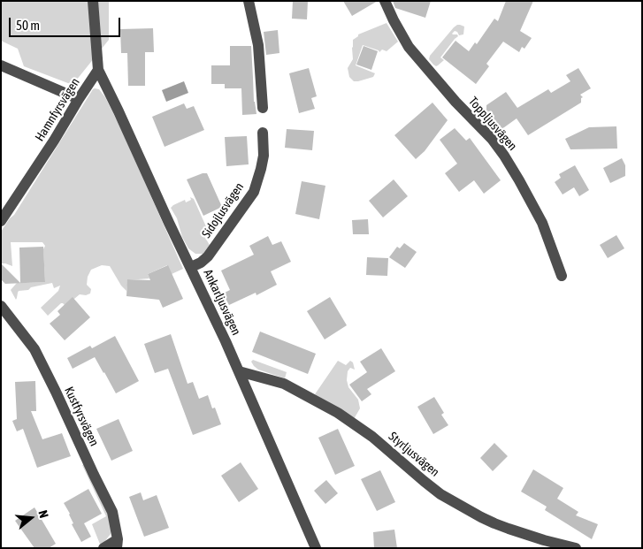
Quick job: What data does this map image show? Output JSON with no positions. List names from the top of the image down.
{
  "streets": {
    "street": [
      "Hamnfyrsvägen",
      "Toppljusvägen",
      "Sidojlusvägen",
      "Ankarljusvägen",
      "Kustfyrsvägen",
      "Styrljusvägen"
    ]
  },
  "crossings": [
    ["Hamnfyrsvägen", "Ankarljusvägen"],
    ["Sidojlusvägen", "Ankarljusvägen"],
    ["Ankarljusvägen", "Styrljusvägen"]
  ],
  "scale_bar": "50 m",
  "north": "right"
}
